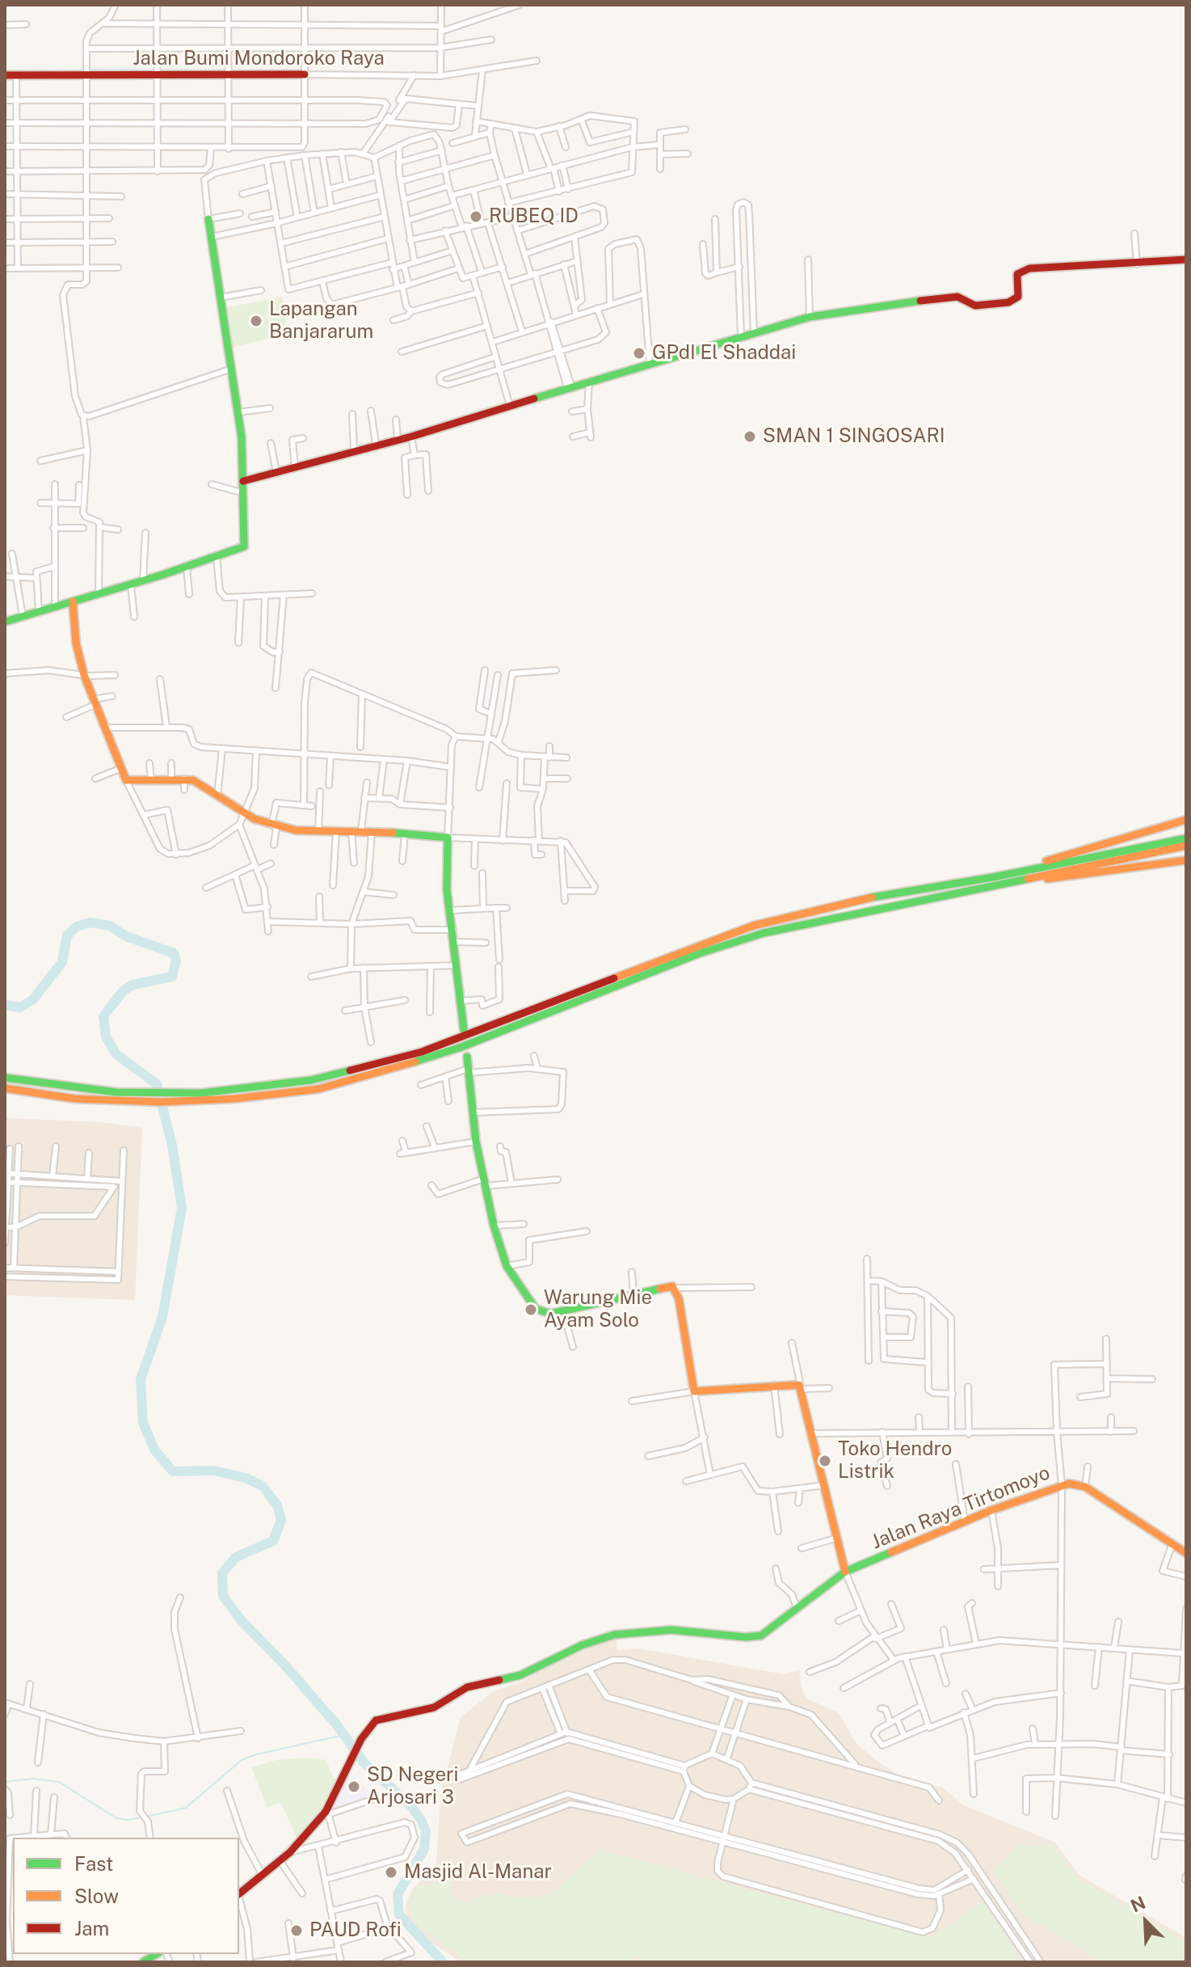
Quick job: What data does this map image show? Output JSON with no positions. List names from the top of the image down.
{
  "streets": {
    "main road": ["Jalan Bumi Mondoroko Raya", "Jalan Raya Tirtomoyo"]
  },
  "places": [
    "RUBEQ ID",
    "Lapangan Banjararum",
    "GPdI El Shaddai",
    "SMAN 1 SINGOSARI",
    "Warung Mie Ayam Solo",
    "Toko Hendro Listrik",
    "SD Negeri Arjosari 3",
    "Masjid Al-Manar",
    "PAUD Rofi"
  ],
  "legend": ["Fast", "Slow", "Jam"],
  "north": "top left"
}
